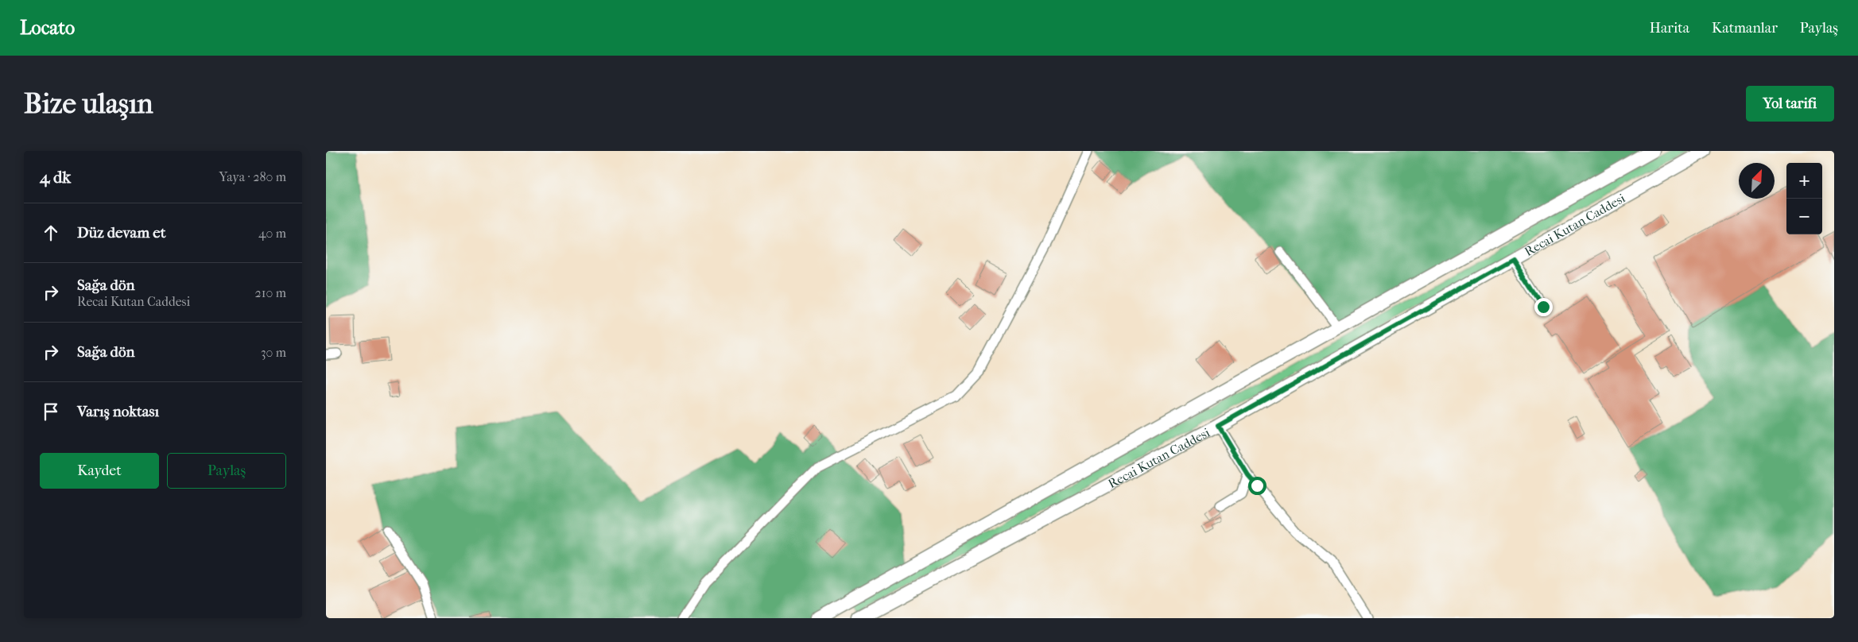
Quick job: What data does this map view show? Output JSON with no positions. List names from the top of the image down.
{
  "streets": {
    "main road": ["Recai Kutan Caddesi"]
  },
  "north": "top right",
  "page": {
    "header": "Locato",
    "nav": ["Harita", "Katmanlar", "Paylaş"],
    "buttons": [
      "Yol tarifi",
      ["Kaydet", "Paylaş"]
    ],
    "title": "Bize ulaşın",
    "heading": ["4 dk", "Yaya · 280 m"],
    "map_buttons": ["+", "−"],
    "list": [
      ["Düz devam et", "40 m"],
      ["Sağa dön", "Recai Kutan Caddesi", "210 m"],
      ["Sağa dön", "30 m"],
      "Varış noktası"
    ]
  }
}
